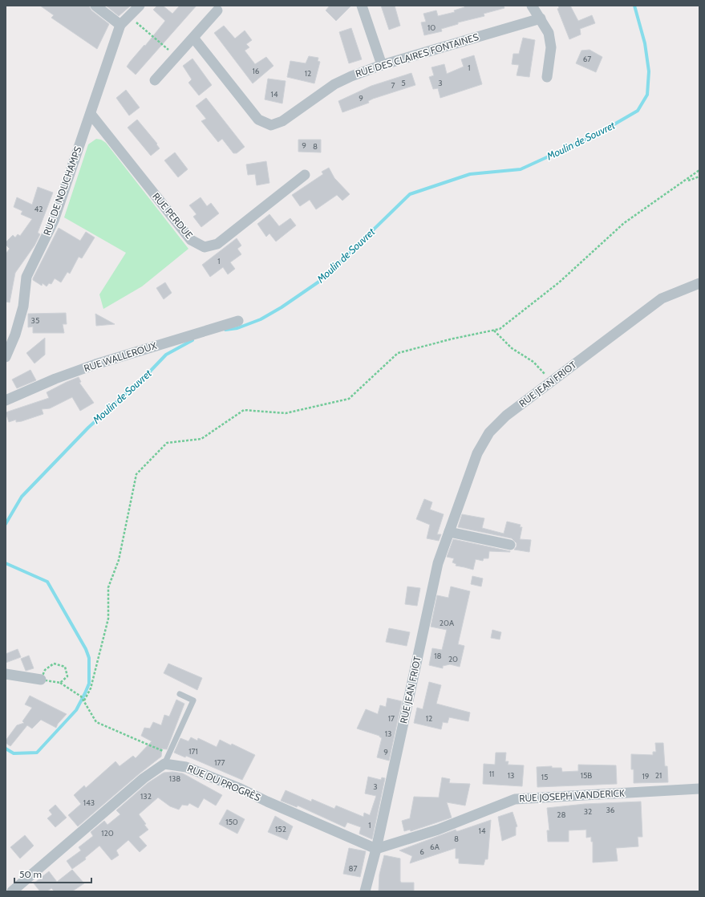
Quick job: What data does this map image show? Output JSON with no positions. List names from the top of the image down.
{
  "streets": {
    "street": [
      "RUE DES CLAIRES FONTAINES",
      "RUE DE NOLICHAMPS",
      "RUE PERDUE",
      "RUE WALLEROUX",
      "RUE JEAN FRIOT",
      "RUE DU PROGRÈS",
      "RUE JOSEPH VANDERICK"
    ]
  },
  "crossings": [
    ["RUE DE NOLICHAMPS", "RUE PERDUE"],
    ["RUE JEAN FRIOT", "RUE DU PROGRÈS"],
    ["RUE JEAN FRIOT", "RUE JOSEPH VANDERICK"],
    ["RUE DU PROGRÈS", "RUE JOSEPH VANDERICK"]
  ],
  "water": ["Moulin de Souvret"],
  "house_numbers": [
    "10",
    "67",
    "1",
    "16",
    "12",
    "5",
    "3",
    "7",
    "14",
    "9",
    "9",
    "8",
    "42",
    "1",
    "35",
    "20A",
    "18",
    "20",
    "17",
    "12",
    "13",
    "171",
    "9",
    "177",
    "11",
    "13",
    "15B",
    "21",
    "19",
    "15",
    "138",
    "3",
    "132",
    "143",
    "36",
    "32",
    "28",
    "150",
    "1",
    "152",
    "14",
    "120",
    "8",
    "6A",
    "6",
    "87"
  ],
  "scale_bar": "50 m"
}
